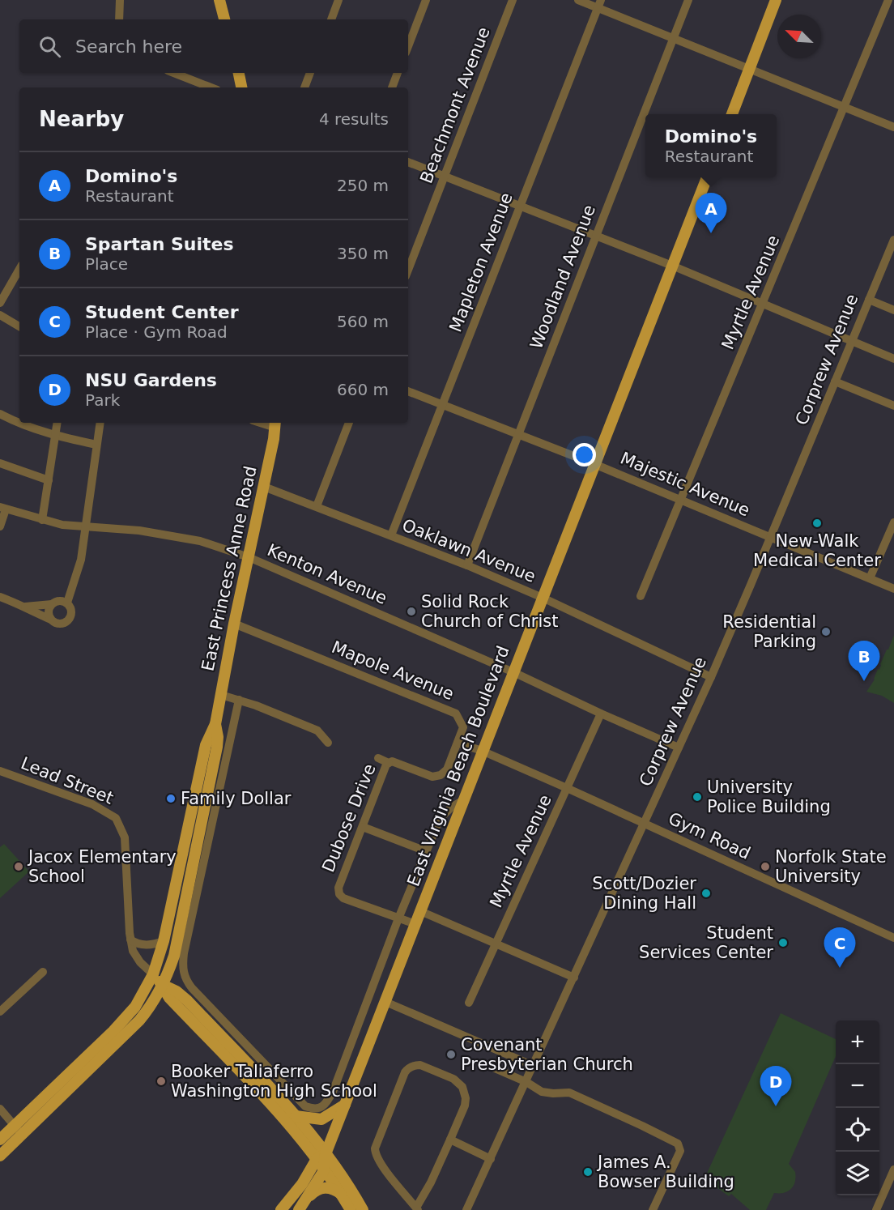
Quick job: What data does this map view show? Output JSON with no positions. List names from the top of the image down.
{
  "streets": {
    "main road": ["East Princess Anne Road", "East Virginia Beach Boulevard"],
    "street": [
      "Beachmont Avenue",
      "Mapleton Avenue",
      "Woodland Avenue",
      "Myrtle Avenue",
      "Corprew Avenue",
      "Majestic Avenue",
      "Oaklawn Avenue",
      "Kenton Avenue",
      "Mapole Avenue",
      "Lead Street",
      "Dubose Drive",
      "Gym Road"
    ]
  },
  "crossings": [
    ["Mapleton Avenue", "Majestic Avenue"],
    ["Mapleton Avenue", "Oaklawn Avenue"],
    ["Woodland Avenue", "Majestic Avenue"],
    ["Woodland Avenue", "Oaklawn Avenue"],
    ["Myrtle Avenue", "Majestic Avenue"],
    ["Myrtle Avenue", "Kenton Avenue"],
    ["Corprew Avenue", "Majestic Avenue"],
    ["Corprew Avenue", "Oaklawn Avenue"],
    ["Corprew Avenue", "Kenton Avenue"],
    ["Corprew Avenue", "Gym Road"],
    ["Majestic Avenue", "East Virginia Beach Boulevard"],
    ["Oaklawn Avenue", "East Princess Anne Road"],
    ["Oaklawn Avenue", "East Virginia Beach Boulevard"],
    ["East Princess Anne Road", "Kenton Avenue"],
    ["East Princess Anne Road", "Mapole Avenue"],
    ["East Princess Anne Road", "Lead Street"],
    ["Kenton Avenue", "East Virginia Beach Boulevard"],
    ["Mapole Avenue", "Dubose Drive"],
    ["East Virginia Beach Boulevard", "Dubose Drive"]
  ],
  "places": [
    "New-Walk Medical Center",
    "Solid Rock Church of Christ",
    "Residential Parking",
    "University Police Building",
    "Family Dollar",
    "Jacox Elementary School",
    "Norfolk State University",
    "Scott/Dozier Dining Hall",
    "Student Services Center",
    "Covenant Presbyterian Church",
    "Booker Taliaferro Washington High School",
    "James A. Bowser Building"
  ],
  "north": "top left",
  "page": {
    "search": "Search here",
    "heading": ["Nearby", "4 results"],
    "popup": ["Domino's", "Restaurant"],
    "list": [
      {
        "mark": "A",
        "name": "Domino's",
        "note": "Restaurant",
        "value": "250 m"
      },
      {
        "mark": "B",
        "name": "Spartan Suites",
        "note": "Place",
        "value": "350 m"
      },
      {
        "mark": "C",
        "name": "Student Center",
        "note": "Place · Gym Road",
        "value": "560 m"
      },
      {
        "mark": "D",
        "name": "NSU Gardens",
        "note": "Park",
        "value": "660 m"
      }
    ],
    "pins": [
      "A",
      "B",
      "C",
      "D"
    ],
    "map_buttons": ["+", "−"]
  }
}
